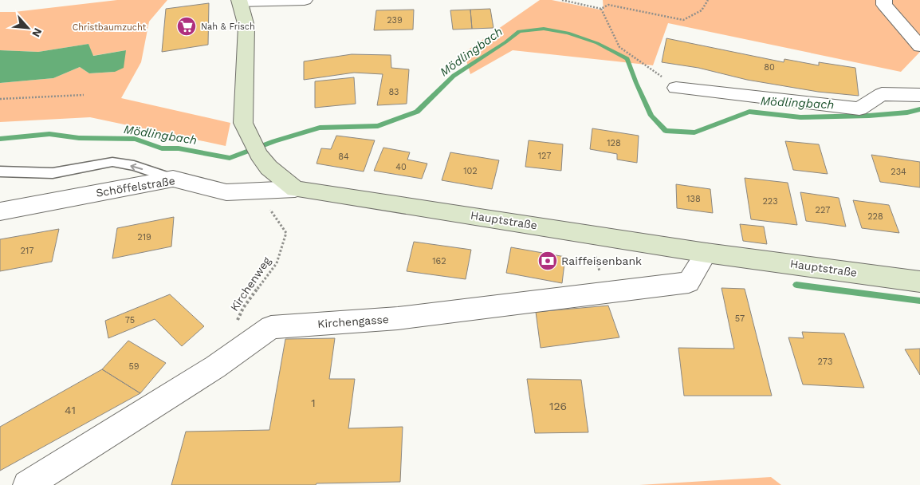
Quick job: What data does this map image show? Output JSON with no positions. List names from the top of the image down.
{
  "streets": {
    "main road": ["Hauptstraße"],
    "street": ["Schöffelstraße", "Kirchengasse"],
    "path": ["Kirchenweg"]
  },
  "crossings": [
    ["Schöffelstraße", "Hauptstraße"],
    ["Schöffelstraße", "Kirchenweg"],
    ["Hauptstraße", "Kirchengasse"]
  ],
  "water": ["Mödlingbach"],
  "parks": ["Christbaumzucht"],
  "places": {
    "supermarket": ["Nah & Frisch"],
    "bank": ["Raiffeisenbank"]
  },
  "house_numbers": [
    "239",
    "80",
    "83",
    "128",
    "127",
    "84",
    "40",
    "102",
    "234",
    "138",
    "223",
    "227",
    "228",
    "219",
    "217",
    "162",
    "57",
    "75",
    "273",
    "59",
    "1",
    "126",
    "41"
  ],
  "north": "bottom right"
}
